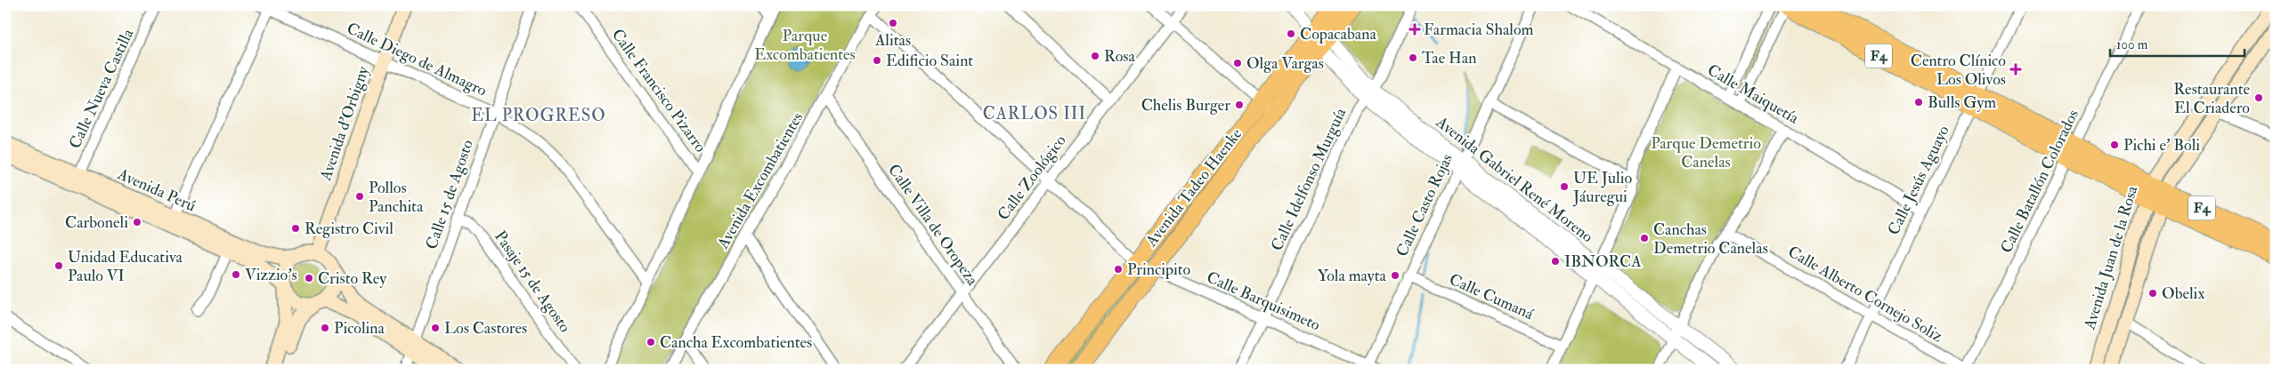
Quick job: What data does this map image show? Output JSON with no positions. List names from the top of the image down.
{
  "streets": {
    "main road": [
      "F4",
      "Avenida d'Orbigny",
      "Avenida Tadeo Haenke",
      "Avenida Perú",
      "Avenida Juan de la Rosa"
    ],
    "street": [
      "Calle Diego de Almagro",
      "Calle Nueva Castilla",
      "Calle Francisco Pizarro",
      "Calle Maiquetía",
      "Calle Zoológico",
      "Calle Idelfonso Murguía",
      "Avenida Gabriel René Moreno",
      "Avenida Excombatientes",
      "Calle Jesús Aguayo",
      "Calle Batallón Colorados",
      "Calle 15 de Agosto",
      "Calle Casto Rojas",
      "Calle Villa de Oropeza",
      "Pasaje 15 de Agosto",
      "Calle Alberto Cornejo Soliz",
      "Calle Cumaná",
      "Calle Barquisimeto"
    ]
  },
  "crossings": [
    ["F4", "Calle Jesús Aguayo"],
    ["F4", "Calle Batallón Colorados"],
    ["F4", "Avenida Juan de la Rosa"],
    ["Calle Diego de Almagro", "Avenida d'Orbigny"],
    ["Calle Diego de Almagro", "Calle 15 de Agosto"],
    ["Calle Nueva Castilla", "Avenida Perú"],
    ["Calle Maiquetía", "Calle Jesús Aguayo"],
    ["Avenida d'Orbigny", "Avenida Perú"],
    ["Calle Zoológico", "Calle Villa de Oropeza"],
    ["Calle Zoológico", "Calle Barquisimeto"],
    ["Calle Idelfonso Murguía", "Avenida Gabriel René Moreno"],
    ["Calle Idelfonso Murguía", "Calle Barquisimeto"],
    ["Avenida Gabriel René Moreno", "Avenida Tadeo Haenke"],
    ["Avenida Gabriel René Moreno", "Calle Casto Rojas"],
    ["Avenida Excombatientes", "Calle Villa de Oropeza"],
    ["Avenida Excombatientes", "Calle Barquisimeto"],
    ["Calle Jesús Aguayo", "Calle Alberto Cornejo Soliz"],
    ["Calle Batallón Colorados", "Calle Alberto Cornejo Soliz"],
    ["Avenida Tadeo Haenke", "Calle Barquisimeto"],
    ["Calle 15 de Agosto", "Pasaje 15 de Agosto"],
    ["Calle Casto Rojas", "Calle Cumaná"],
    ["Calle Casto Rojas", "Calle Barquisimeto"]
  ],
  "districts": ["CARLOS III", "EL PROGRESO"],
  "parks": ["Parque Excombatientes", "Parque Demetrio Canelas"],
  "places": {
    "other": [
      "Alitas",
      "Copacabana",
      "Rosa",
      "Tae Han",
      "Edificio Saint",
      "Olga Vargas",
      "Restaurante El Criadero",
      "Bulls Gym",
      "Chelis Burger",
      "Pichi e' Boli",
      "UE Julio Jáuregui",
      "Pollos Panchita",
      "Carboneli",
      "Registro Civil",
      "Canchas Demetrio Canelas",
      "IBNORCA",
      "Unidad Educativa Paulo VI",
      "Principito",
      "Vizzio's",
      "Yola mayta",
      "Cristo Rey",
      "Obelix",
      "Picolina",
      "Los Castores",
      "Cancha Excombatientes"
    ],
    "health": ["Farmacia Shalom", "Centro Clínico Los Olivos"]
  },
  "scale_bar": "100 m"
}
